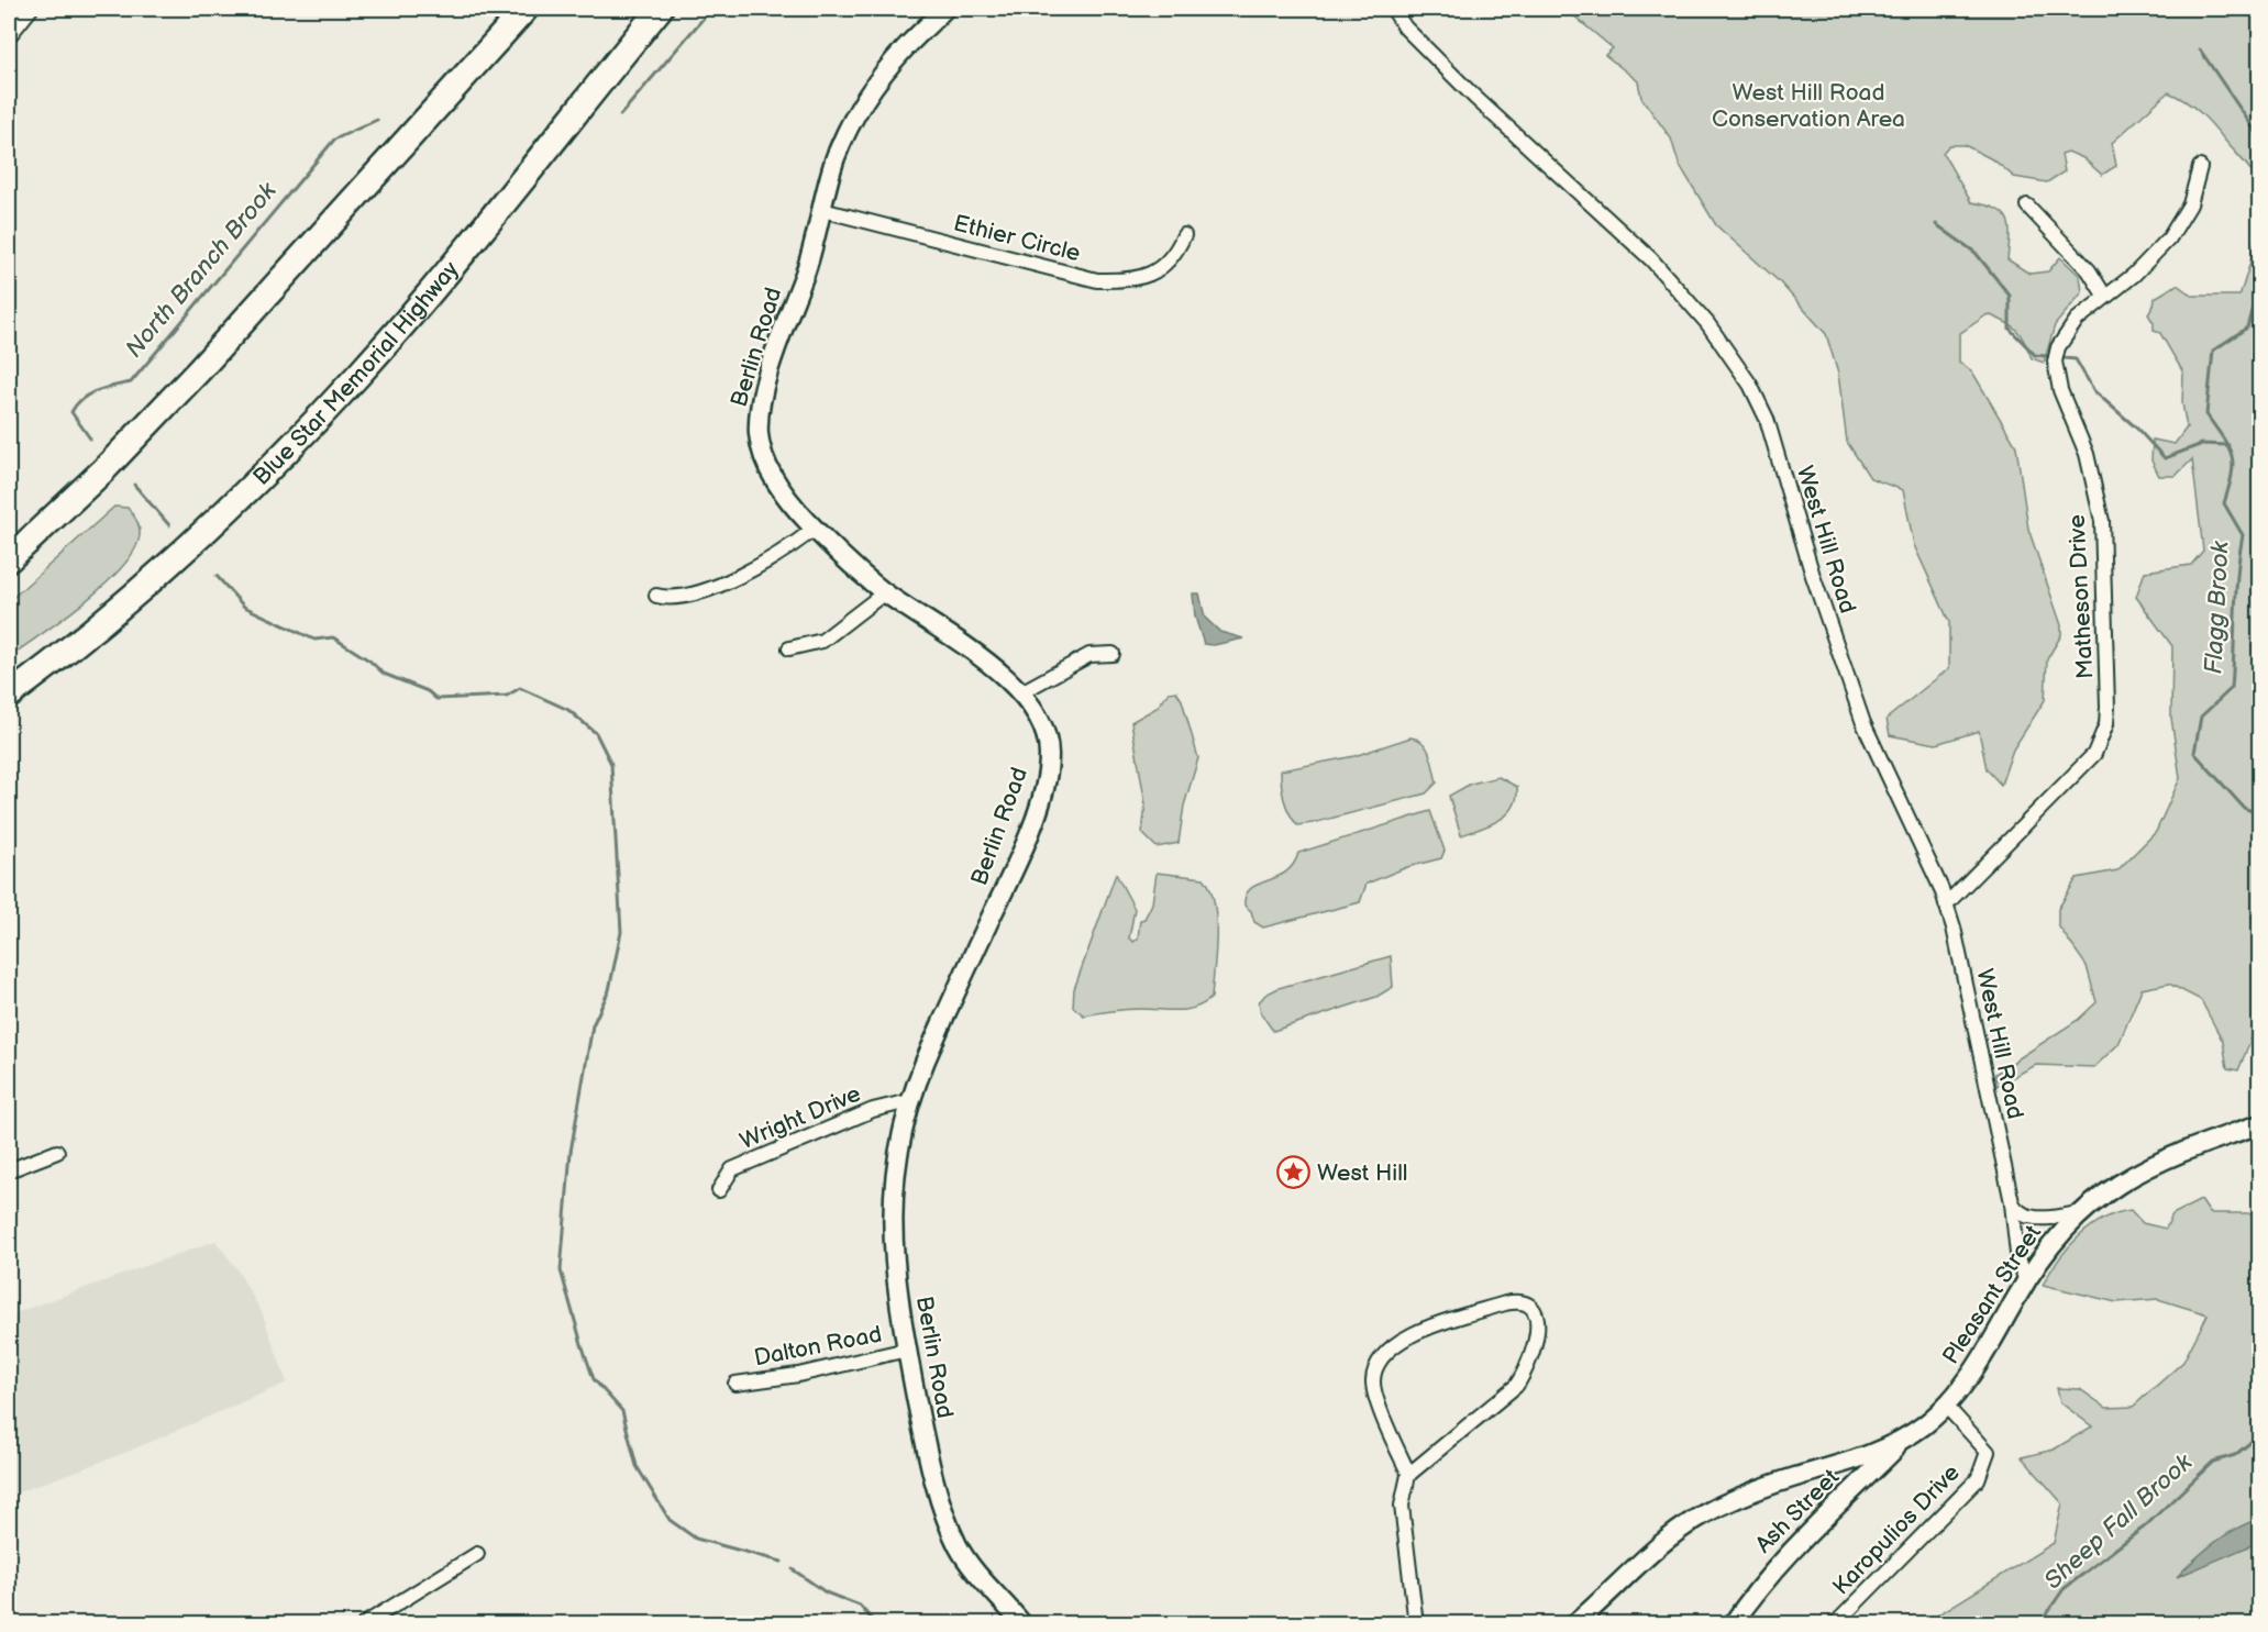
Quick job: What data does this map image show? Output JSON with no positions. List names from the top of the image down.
{
  "streets": {
    "highway": ["Blue Star Memorial Highway"],
    "street": [
      "Ethier Circle",
      "Berlin Road",
      "West Hill Road",
      "Matheson Drive",
      "Wright Drive",
      "Pleasant Street",
      "Dalton Road",
      "Ash Street",
      "Karopulios Drive"
    ]
  },
  "crossings": [
    ["Ethier Circle", "Berlin Road"],
    ["Berlin Road", "Wright Drive"],
    ["Berlin Road", "Dalton Road"],
    ["West Hill Road", "Matheson Drive"],
    ["West Hill Road", "Pleasant Street"],
    ["Pleasant Street", "Ash Street"],
    ["Pleasant Street", "Karopulios Drive"]
  ],
  "water": ["North Branch Brook", "Flagg Brook", "Sheep Fall Brook"],
  "parks": ["West Hill Road Conservation Area"],
  "places": {
    "place": ["West Hill"]
  }
}
